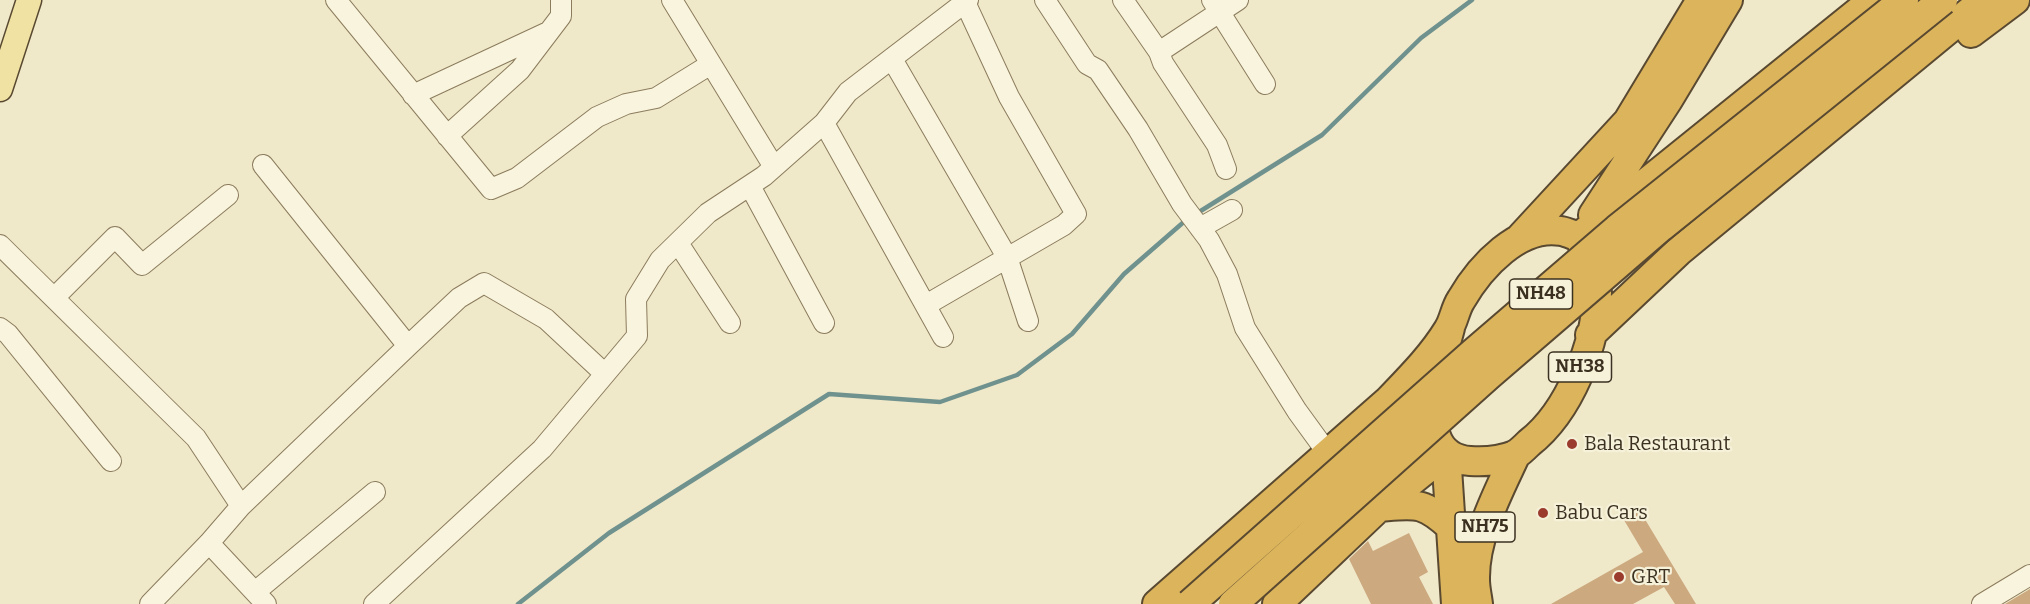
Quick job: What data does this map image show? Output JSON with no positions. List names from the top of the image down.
{
  "streets": {
    "highway": ["NH48", "NH38", "NH75"]
  },
  "crossings": [
    ["NH38", "NH75"]
  ],
  "places": ["Bala Restaurant", "Babu Cars", "GRT"]
}
